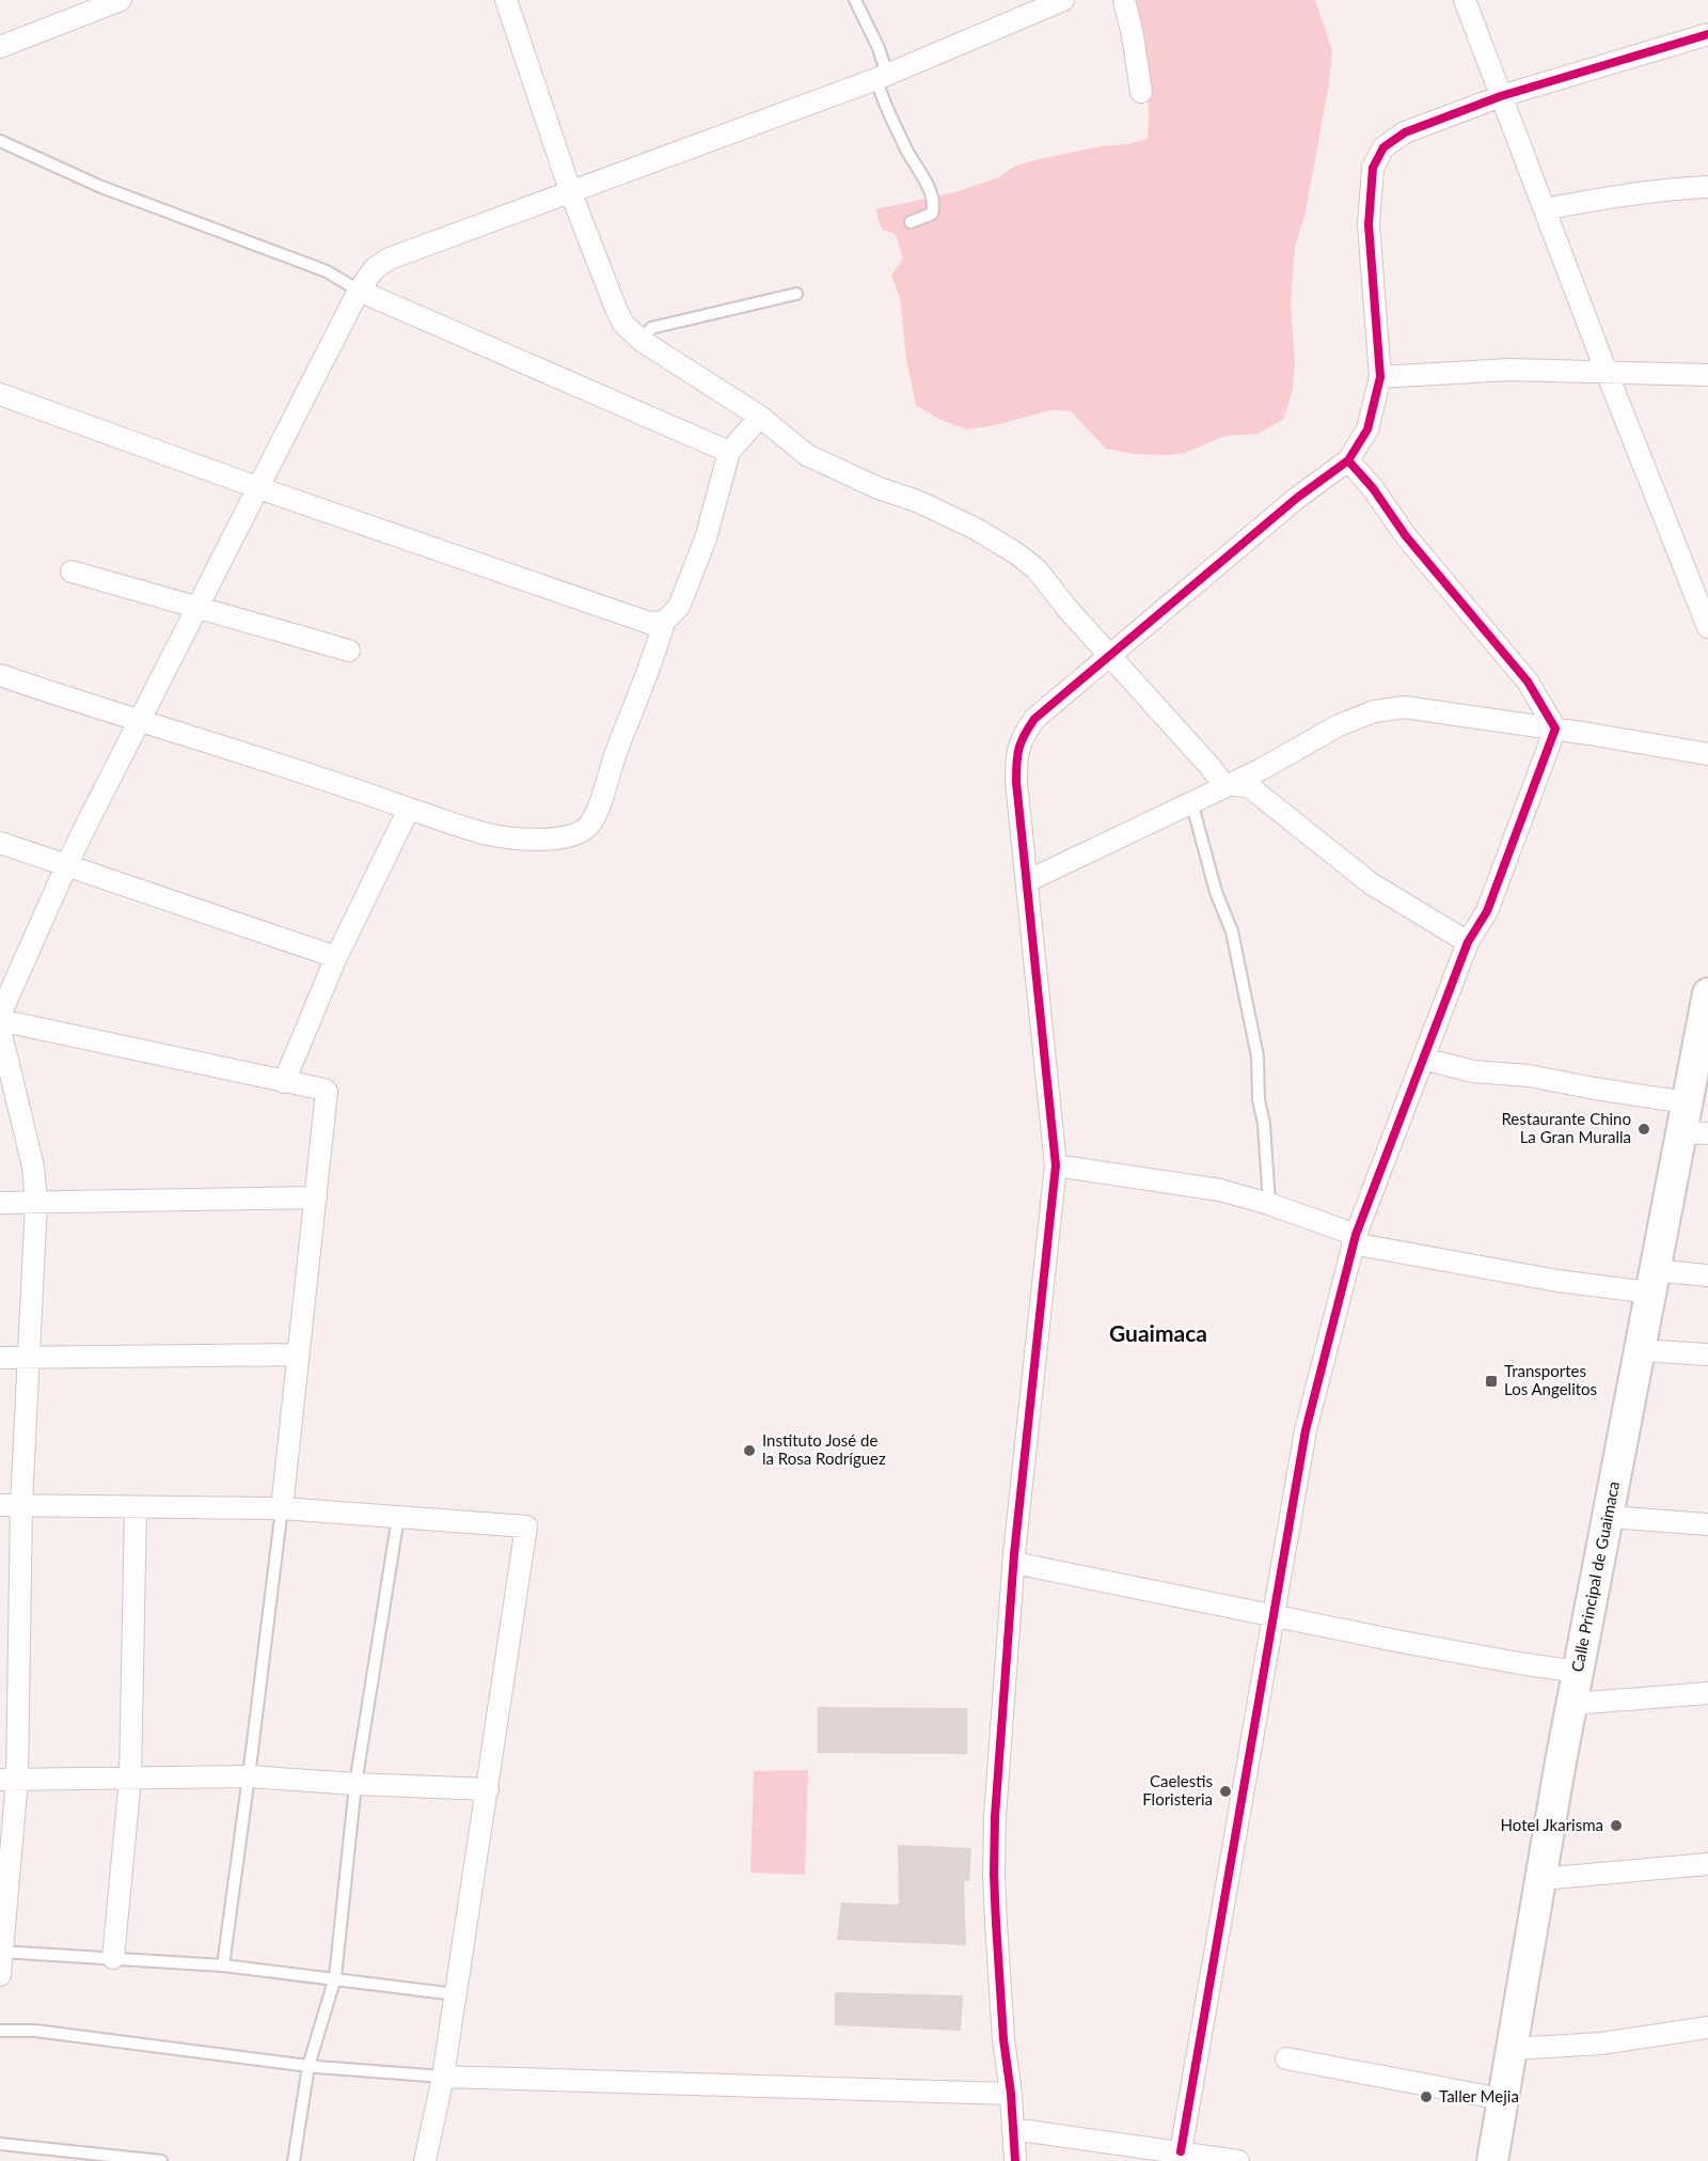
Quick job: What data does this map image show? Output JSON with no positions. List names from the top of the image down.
{
  "streets": {
    "main road": ["Calle Principal de Guaimaca"]
  },
  "districts": ["Guaimaca"],
  "places": {
    "other": [
      "Restaurante Chino La Gran Muralla",
      "Instituto José de la Rosa Rodríguez",
      "Caelestis Floristeria",
      "Hotel Jkarisma",
      "Taller Mejia"
    ],
    "transit": ["Transportes Los Angelitos"]
  }
}
